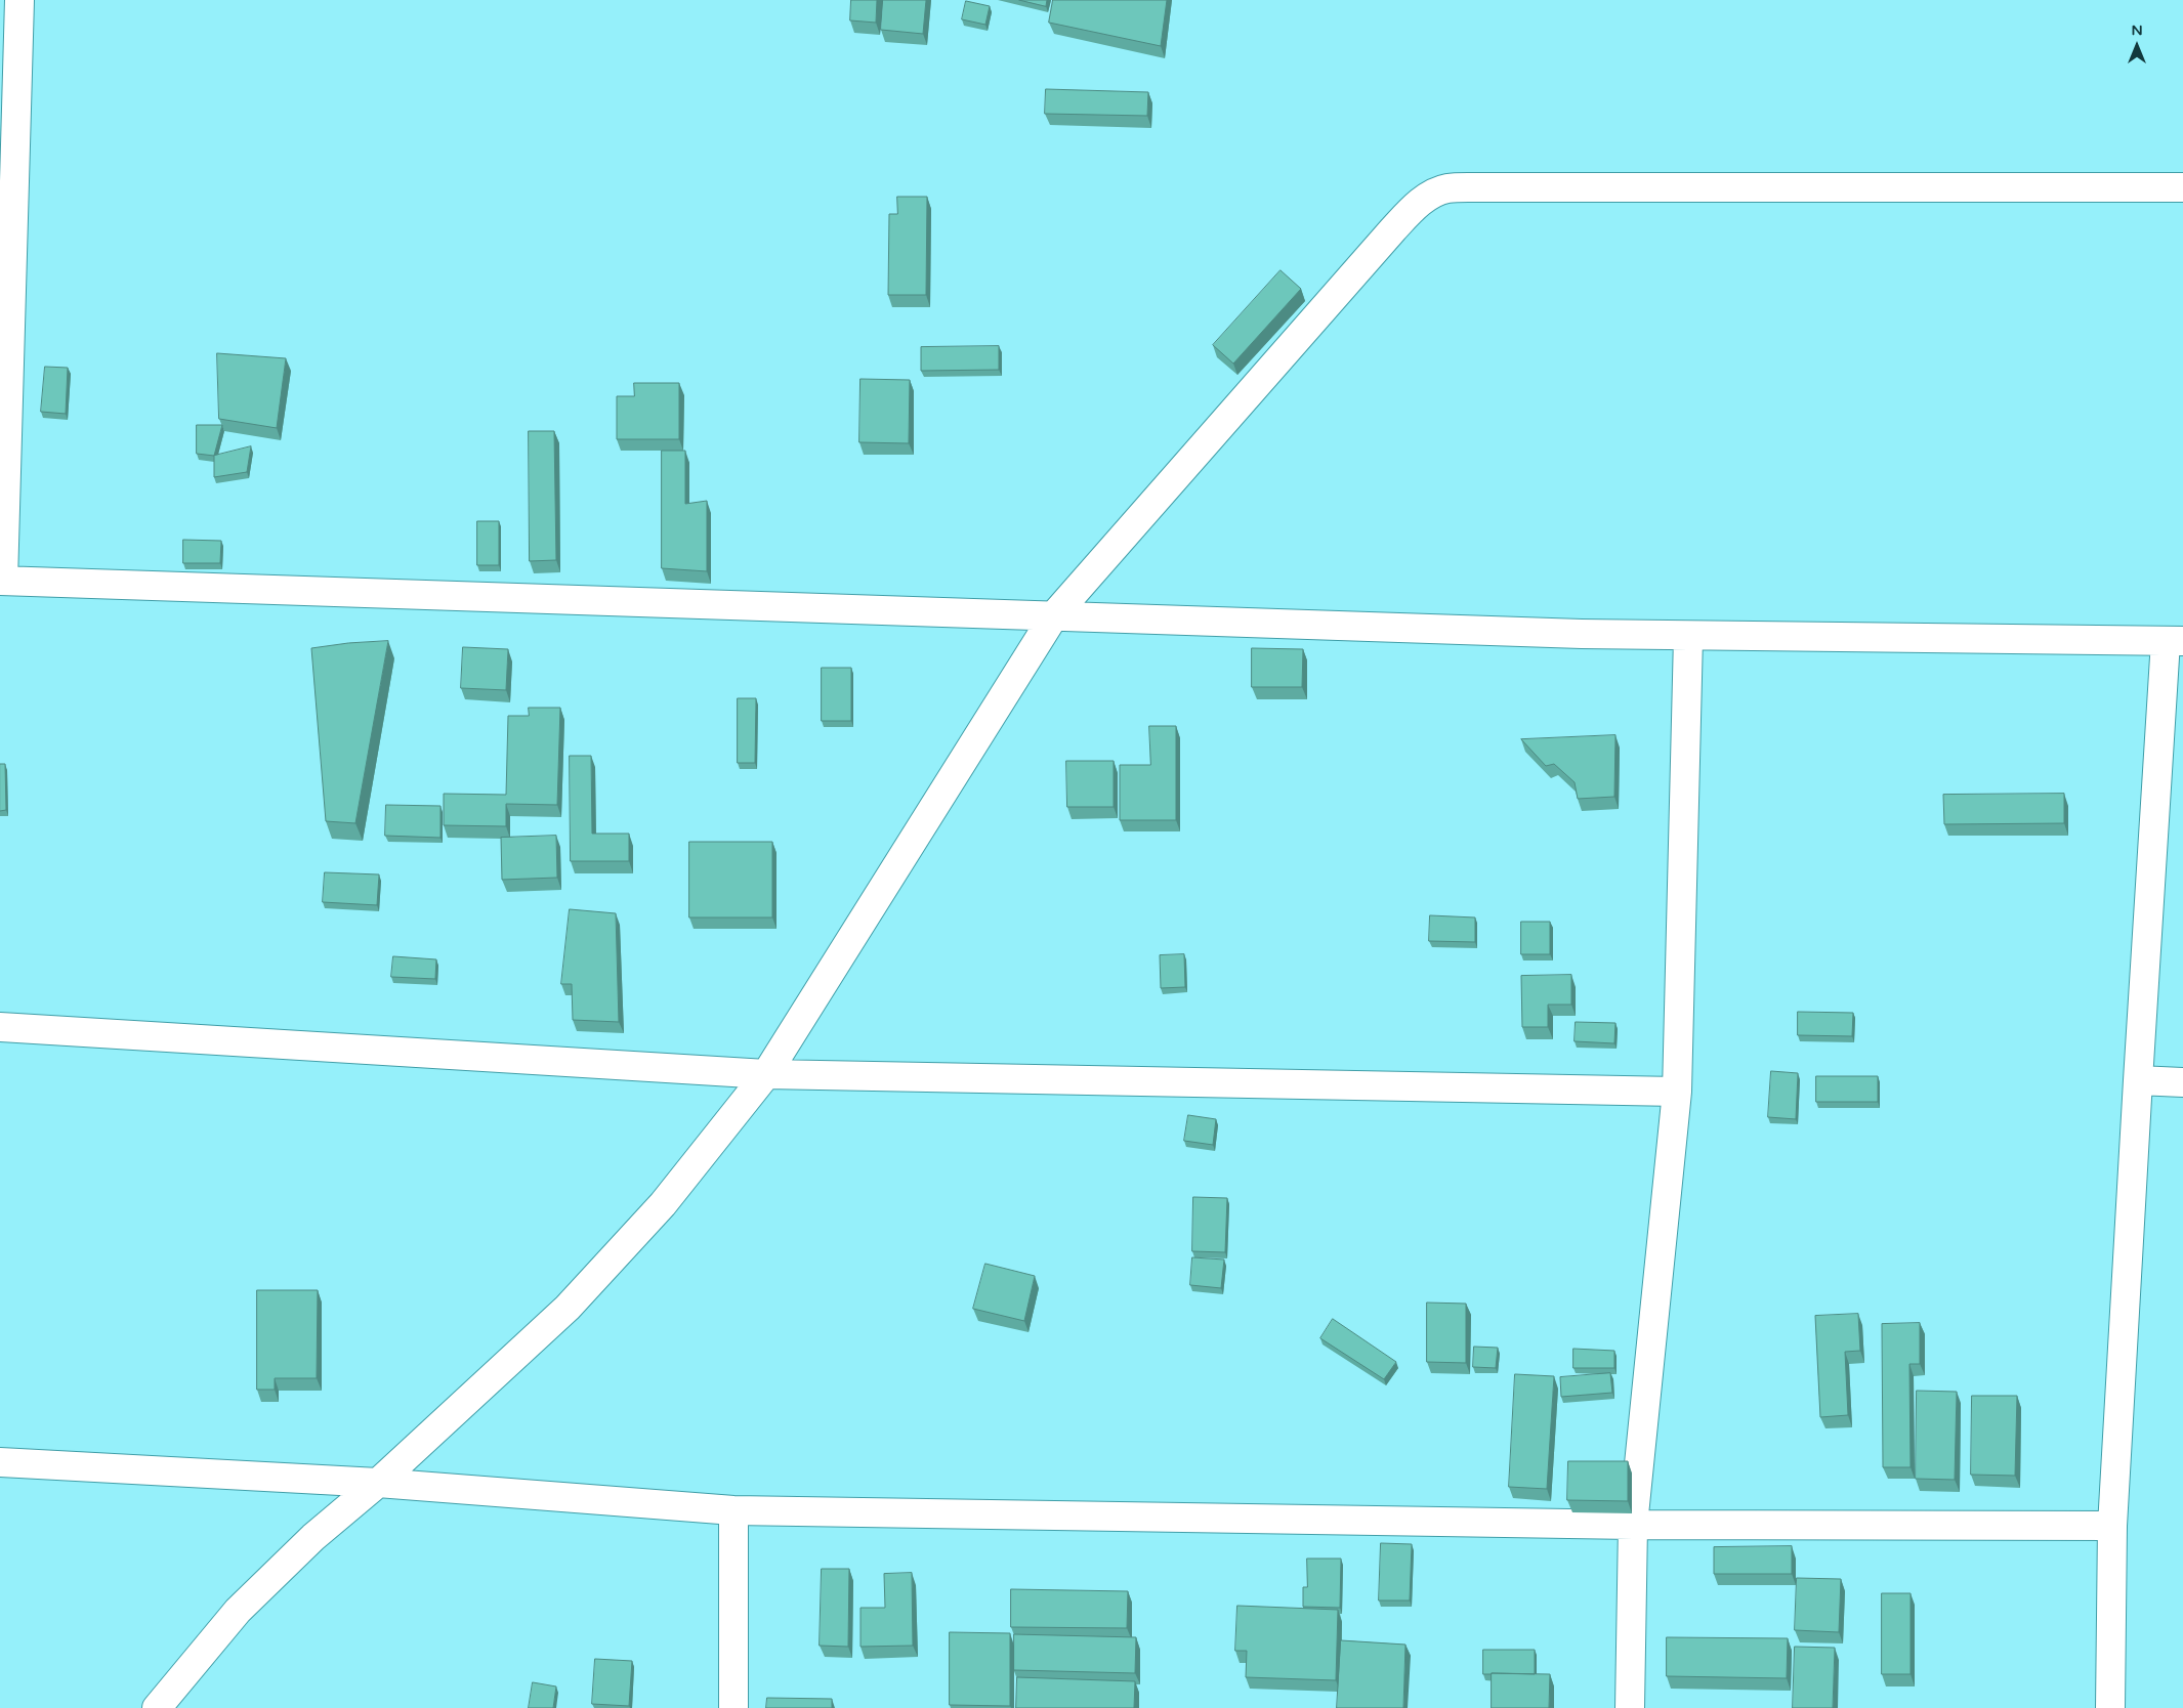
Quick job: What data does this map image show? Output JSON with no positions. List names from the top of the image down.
{
  "north": "top"
}
